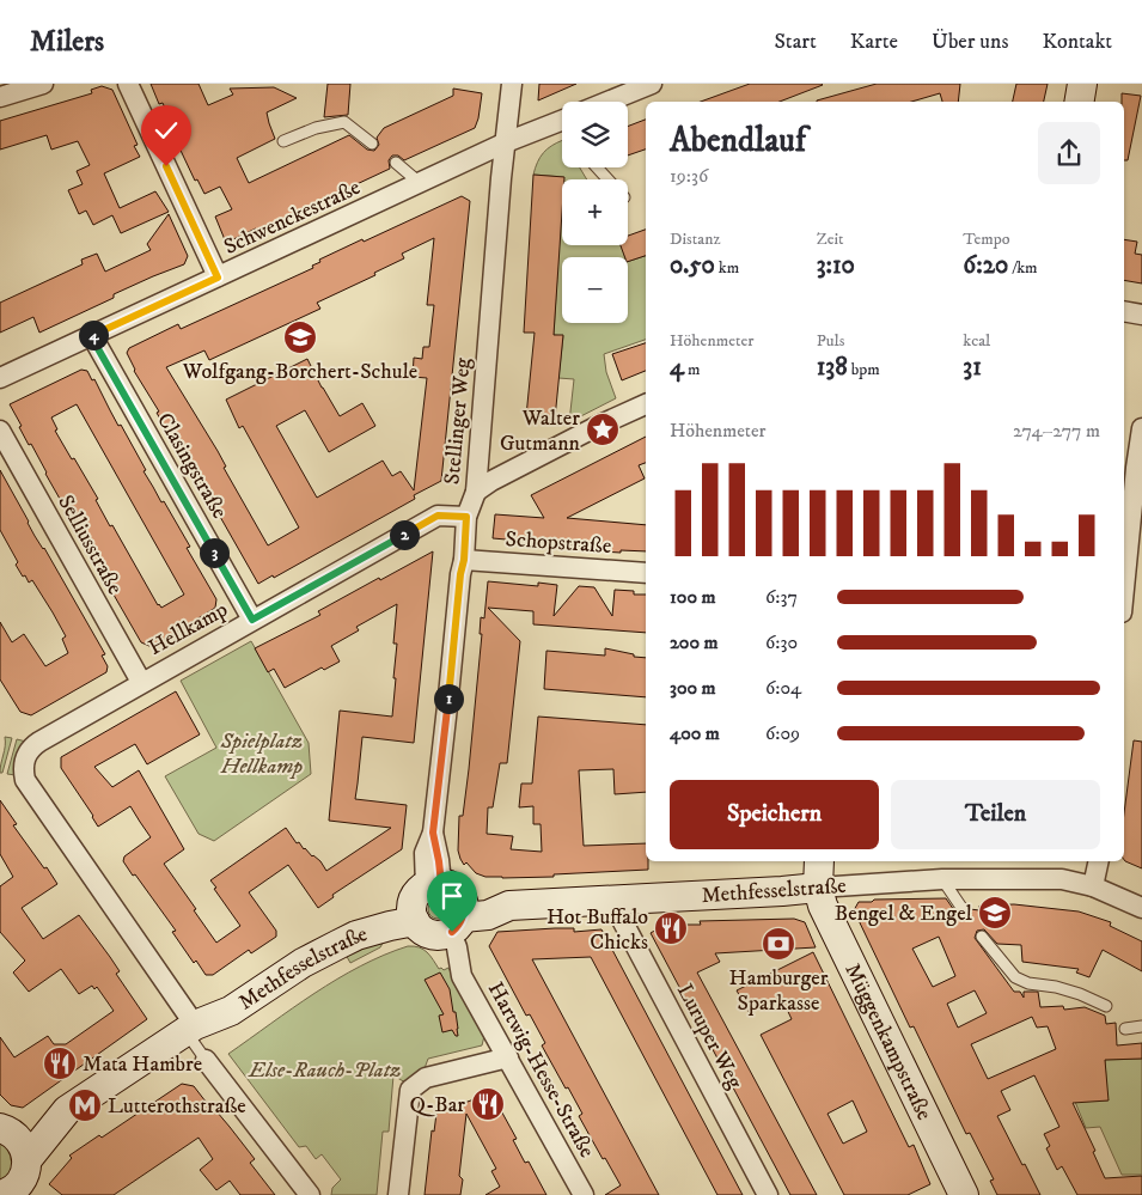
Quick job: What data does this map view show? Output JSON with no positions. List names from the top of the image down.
{
  "streets": {
    "street": [
      "Schwenckestraße",
      "Stellinger Weg",
      "Clasingstraße",
      "Schopstraße",
      "Selliusstraße",
      "Hellkamp",
      "Methfesselstraße",
      "Luruper Weg",
      "Müggenkampstraße",
      "Hartwig-Hesse-Straße"
    ]
  },
  "crossings": [
    ["Schwenckestraße", "Stellinger Weg"],
    ["Schwenckestraße", "Clasingstraße"],
    ["Stellinger Weg", "Schopstraße"],
    ["Stellinger Weg", "Hellkamp"],
    ["Stellinger Weg", "Methfesselstraße"],
    ["Stellinger Weg", "Hartwig-Hesse-Straße"],
    ["Clasingstraße", "Hellkamp"],
    ["Selliusstraße", "Hellkamp"],
    ["Hellkamp", "Methfesselstraße"],
    ["Methfesselstraße", "Luruper Weg"],
    ["Methfesselstraße", "Müggenkampstraße"],
    ["Methfesselstraße", "Hartwig-Hesse-Straße"]
  ],
  "parks": ["Spielplatz Hellkamp", "Else-Rauch-Platz"],
  "places": {
    "school or university": ["Wolfgang-Borchert-Schule", "Bengel & Engel"],
    "place": ["Walter Gutmann"],
    "restaurant": ["Hot Buffalo Chicks", "Mata Hambre", "Q-Bar"],
    "bank": ["Hamburger Sparkasse"],
    "metro station": ["Lutterothstraße"]
  },
  "page": {
    "header": "Milers",
    "nav": [
      "Start",
      "Karte",
      "Über uns",
      "Kontakt"
    ],
    "map_buttons": ["+", "−"],
    "heading": ["Abendlauf", "19:36"],
    "stats": [
      ["Distanz", "0.50 km"],
      ["Zeit", "3:10"],
      ["Tempo", "6:20 /km"],
      ["Höhenmeter", "4 m"],
      ["Puls", "138 bpm"],
      ["kcal", "31"]
    ],
    "pins": [
      "4",
      "2",
      "3",
      "1"
    ],
    "chart": ["Höhenmeter", "274–277 m"],
    "list": [
      {
        "name": "100 m",
        "note": "6:37"
      },
      {
        "name": "200 m",
        "note": "6:30"
      },
      {
        "name": "300 m",
        "note": "6:04"
      },
      {
        "name": "400 m",
        "note": "6:09"
      }
    ],
    "buttons": ["Speichern", "Teilen"]
  }
}
